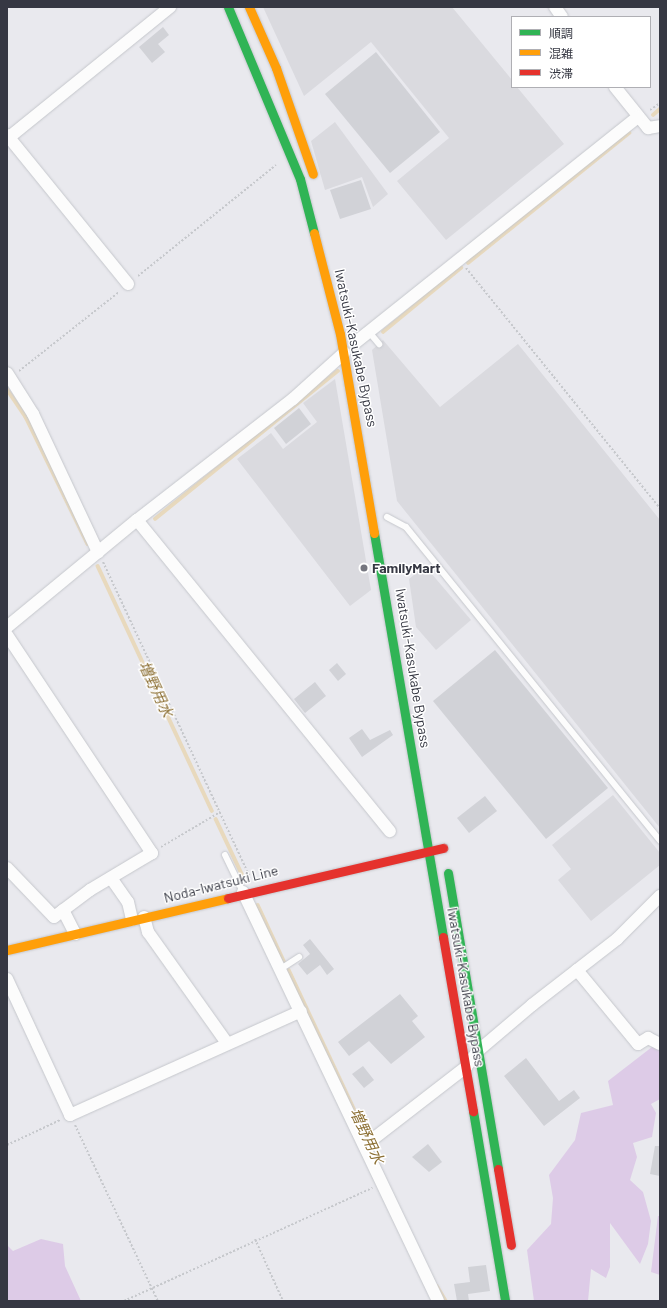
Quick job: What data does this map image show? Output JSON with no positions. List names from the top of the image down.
{
  "streets": {
    "main road": ["Iwatsuki-Kasukabe Bypass", "Noda-Iwatsuki Line"]
  },
  "crossings": [
    ["Iwatsuki-Kasukabe Bypass", "Noda-Iwatsuki Line"]
  ],
  "water": ["増野用水"],
  "places": ["FamilyMart"],
  "legend": ["順調", "混雑", "渋滞"]
}
